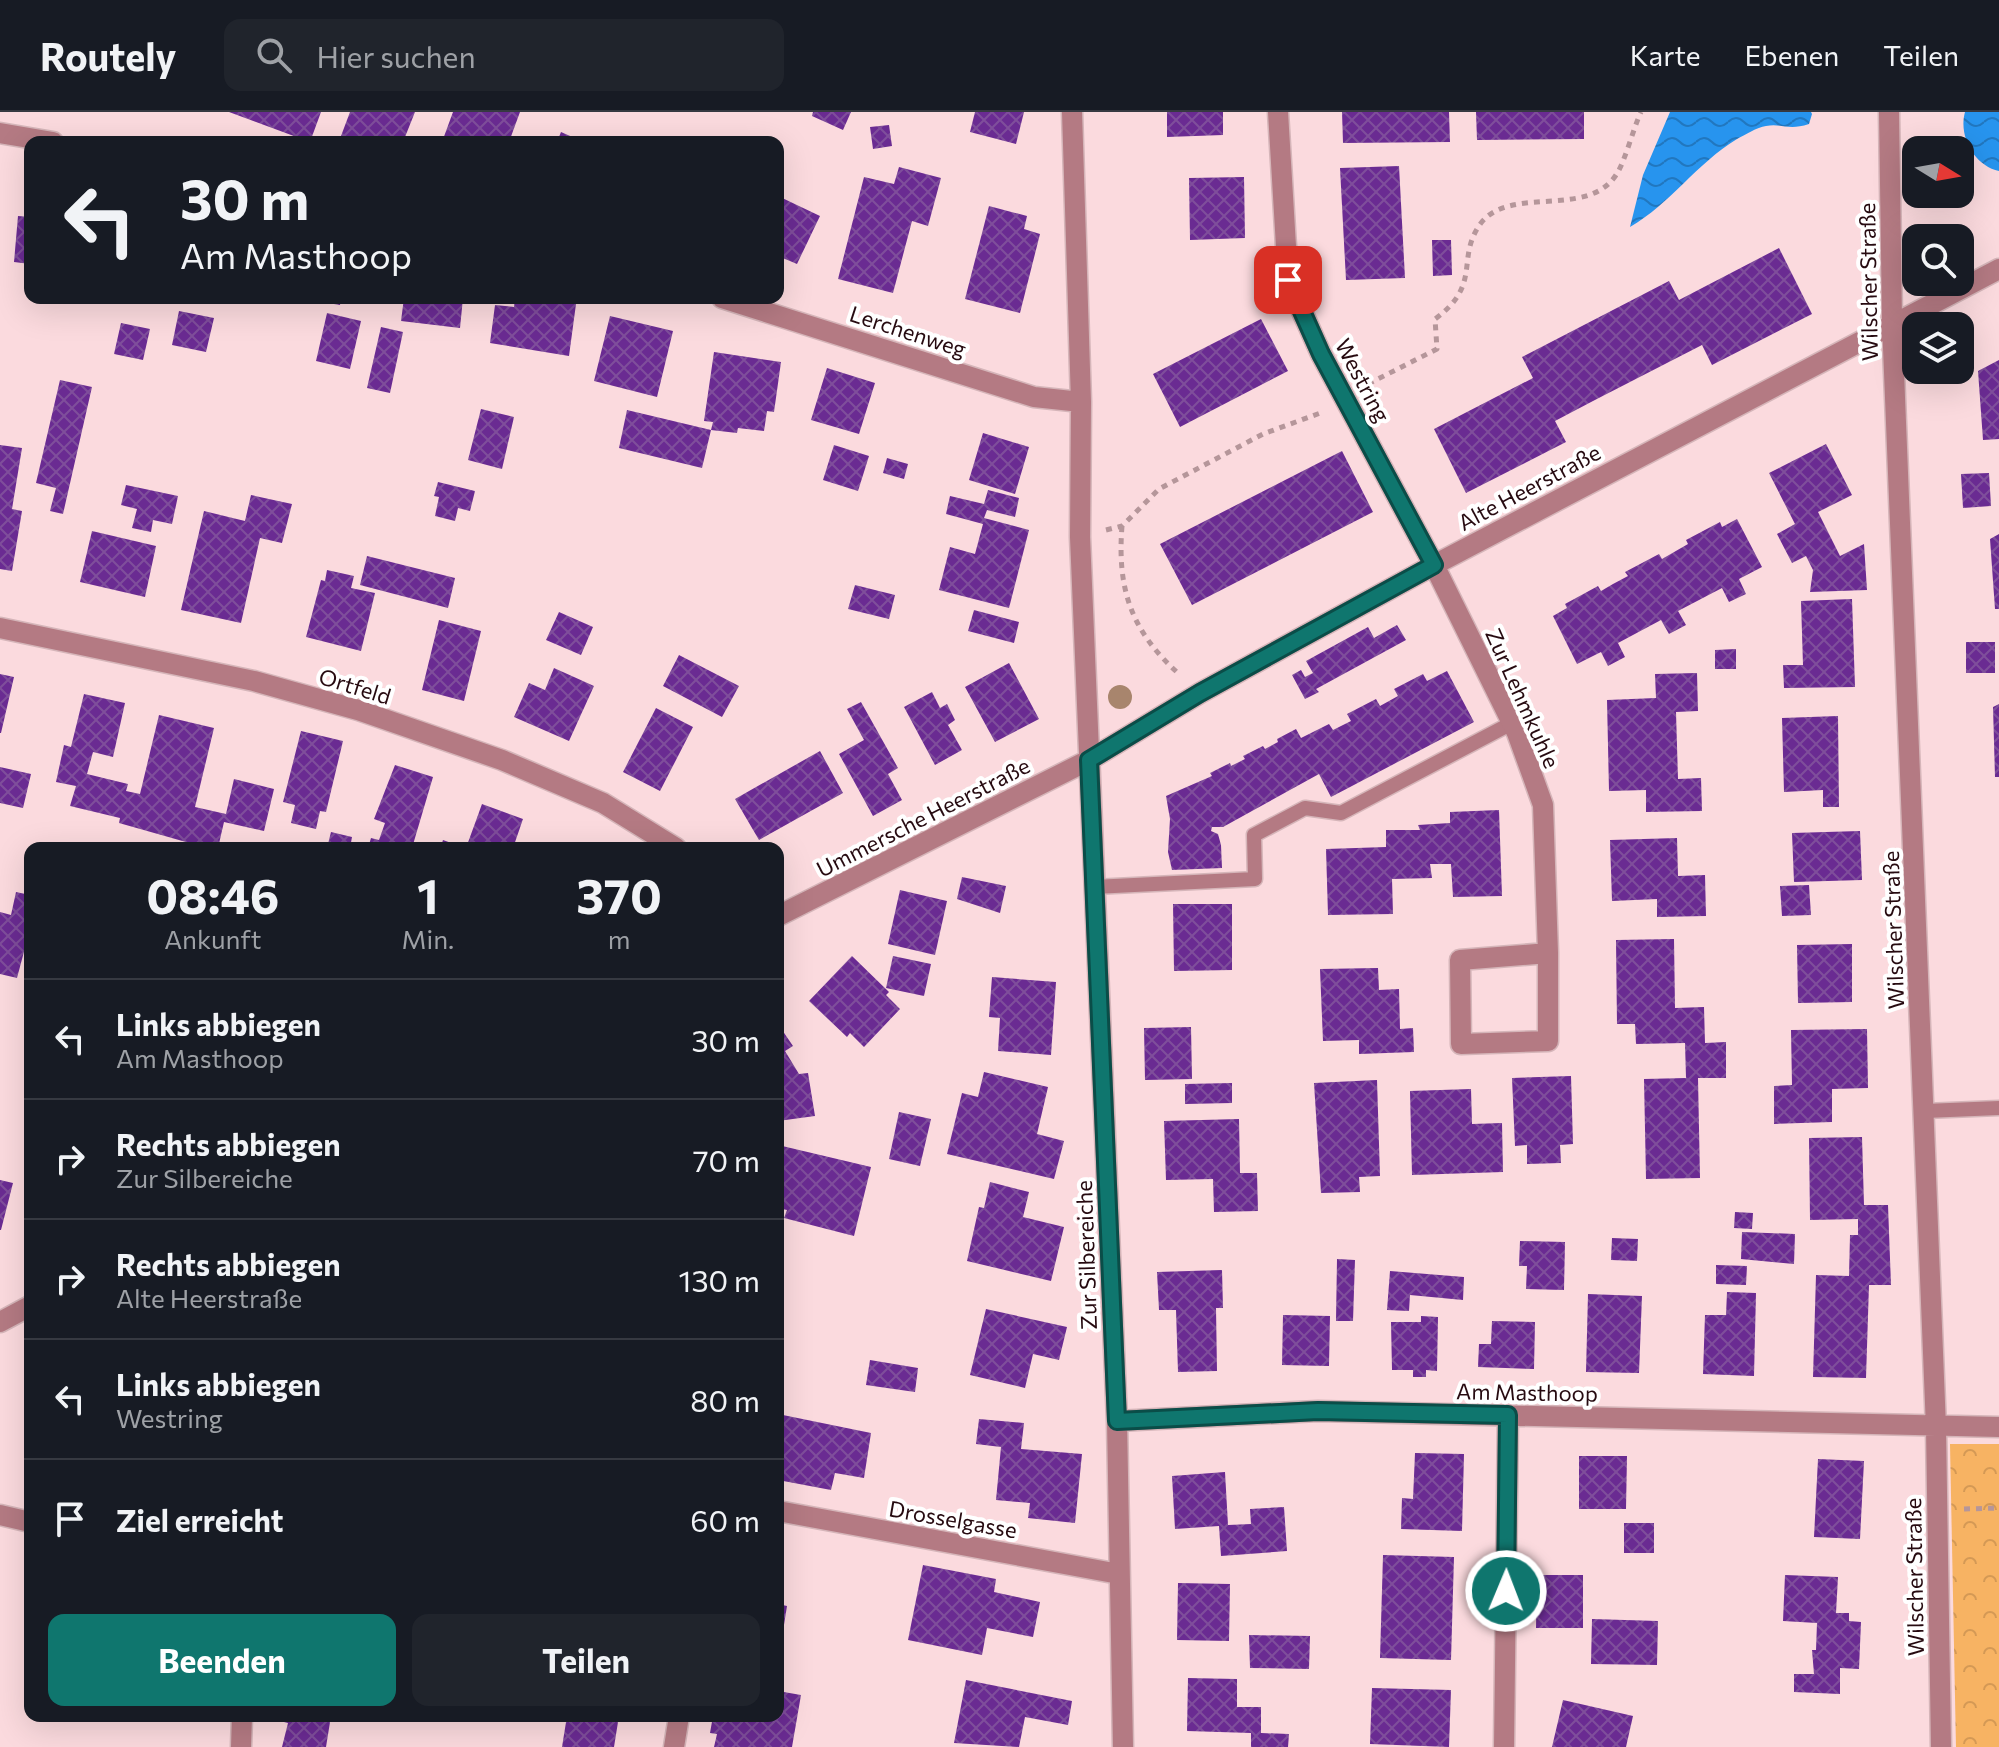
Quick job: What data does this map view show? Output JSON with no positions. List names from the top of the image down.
{
  "streets": {
    "street": [
      "Wilscher Straße",
      "Lerchenweg",
      "Westring",
      "Alte Heerstraße",
      "Ortfeld",
      "Zur Lehmkuhle",
      "Ummersche Heerstraße",
      "Zur Silbereiche",
      "Am Masthoop",
      "Drosselgasse"
    ]
  },
  "crossings": [
    ["Wilscher Straße", "Alte Heerstraße"],
    ["Wilscher Straße", "Am Masthoop"],
    ["Westring", "Alte Heerstraße"],
    ["Westring", "Zur Lehmkuhle"],
    ["Alte Heerstraße", "Zur Lehmkuhle"],
    ["Alte Heerstraße", "Ummersche Heerstraße"],
    ["Alte Heerstraße", "Zur Silbereiche"],
    ["Ummersche Heerstraße", "Zur Silbereiche"],
    ["Zur Silbereiche", "Am Masthoop"],
    ["Zur Silbereiche", "Drosselgasse"]
  ],
  "north": "right",
  "page": {
    "header": "Routely",
    "search": "Hier suchen",
    "nav": ["Karte", "Ebenen", "Teilen"],
    "turn": ["30 m", "Am Masthoop"],
    "eta": [
      "08:46",
      "Ankunft",
      "1",
      "Min.",
      "370",
      "m"
    ],
    "list": [
      {
        "name": "Links abbiegen",
        "note": "Am Masthoop",
        "value": "30 m"
      },
      {
        "name": "Rechts abbiegen",
        "note": "Zur Silbereiche",
        "value": "70 m"
      },
      {
        "name": "Rechts abbiegen",
        "note": "Alte Heerstraße",
        "value": "130 m"
      },
      {
        "name": "Links abbiegen",
        "note": "Westring",
        "value": "80 m"
      },
      {
        "name": "Ziel erreicht",
        "value": "60 m"
      }
    ],
    "buttons": ["Beenden", "Teilen"]
  }
}
